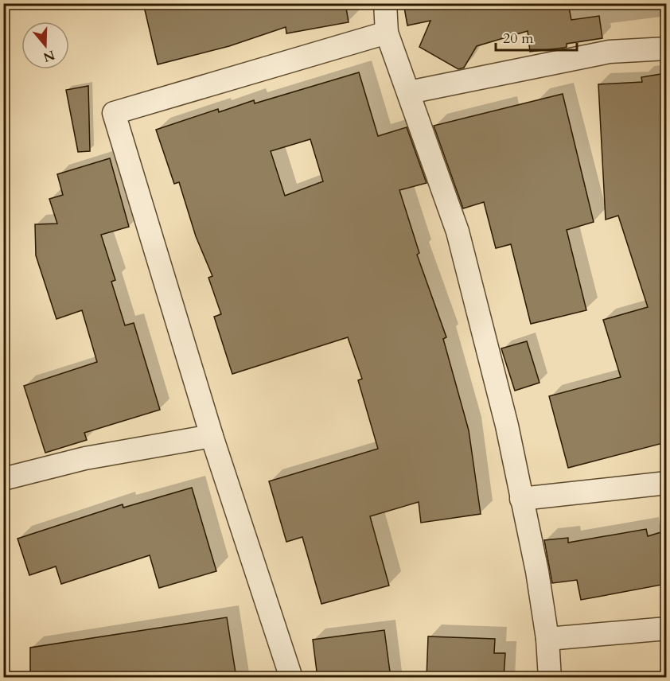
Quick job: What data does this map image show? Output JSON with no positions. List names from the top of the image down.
{
  "scale_bar": "20 m",
  "north": "bottom"
}
